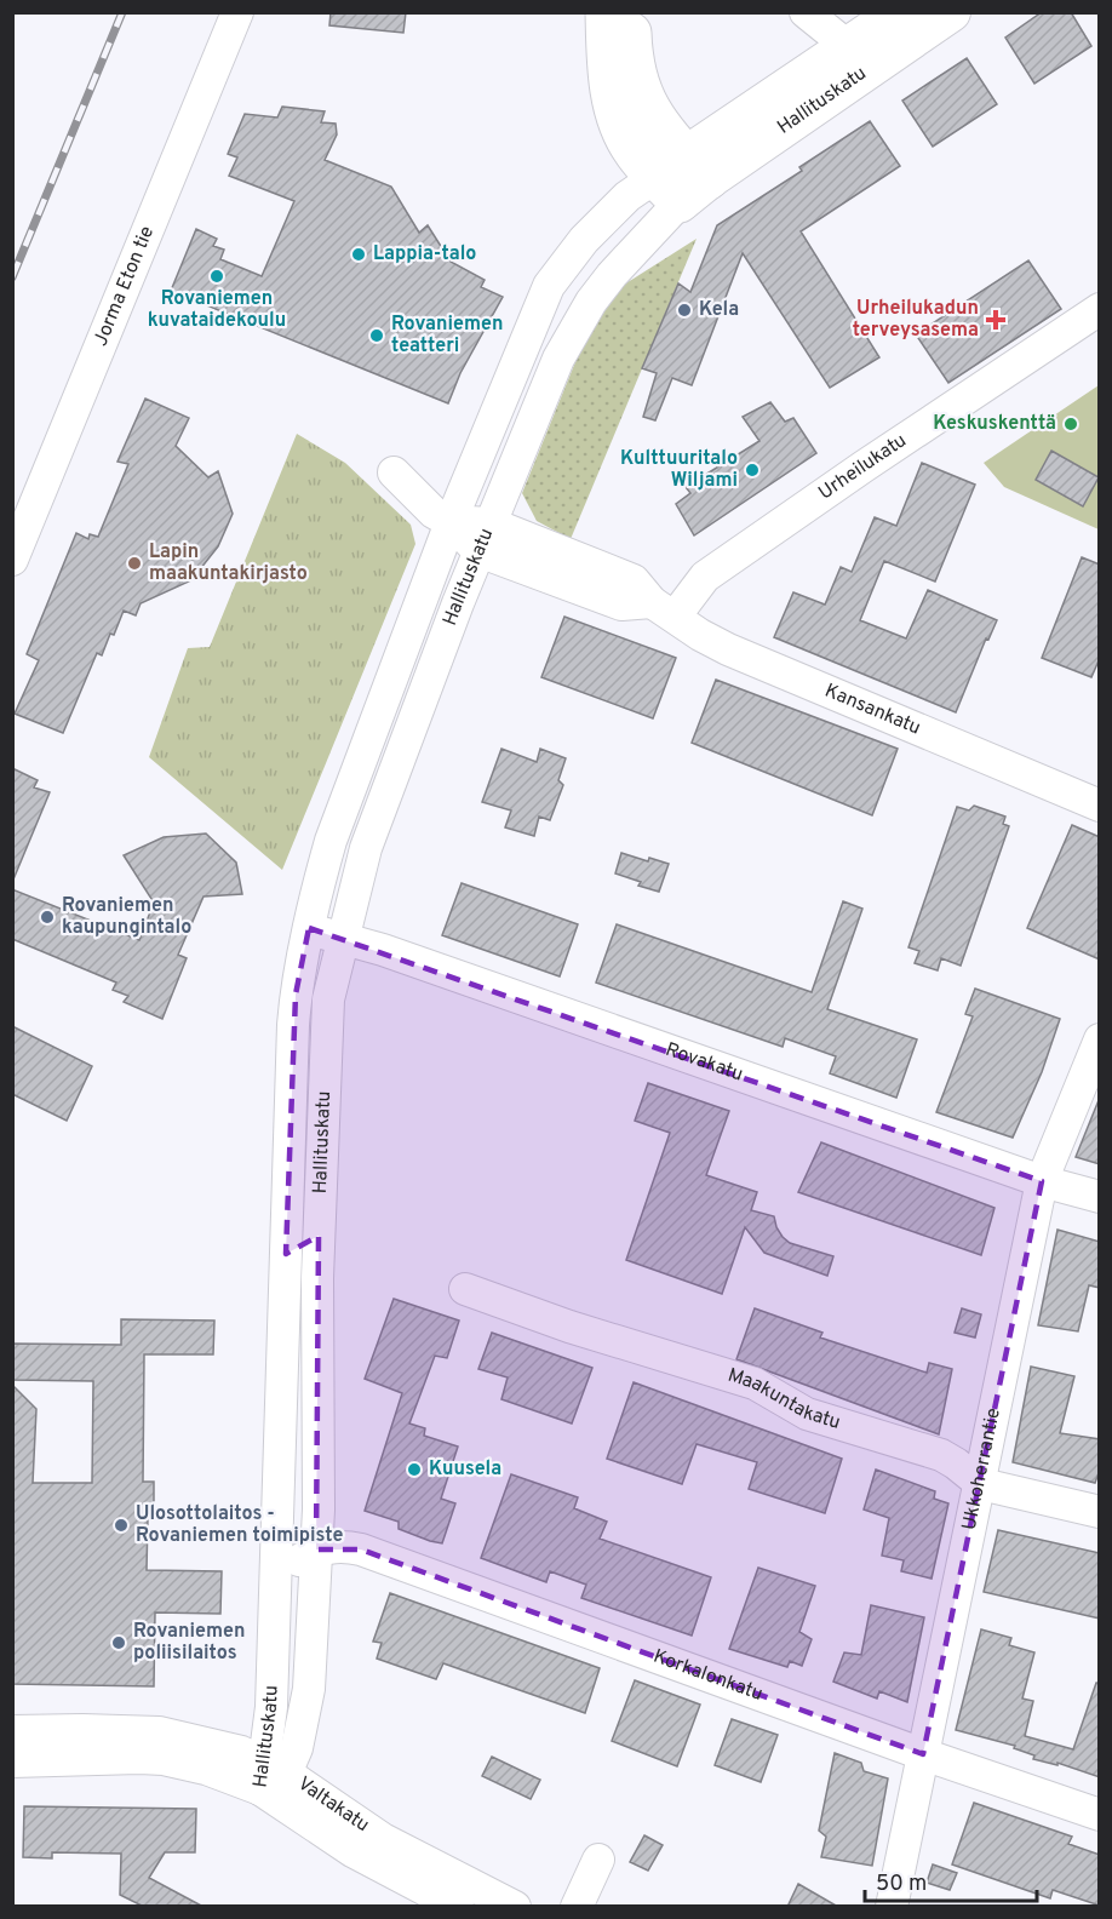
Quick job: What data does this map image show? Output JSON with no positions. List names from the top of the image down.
{
  "streets": {
    "main road": ["Hallituskatu"],
    "street": [
      "Jorma Eton tie",
      "Urheilukatu",
      "Kansankatu",
      "Rovakatu",
      "Maakuntakatu",
      "Ukkoherrantie",
      "Korkalonkatu",
      "Valtakatu"
    ]
  },
  "crossings": [
    ["Hallituskatu", "Rovakatu"],
    ["Hallituskatu", "Korkalonkatu"],
    ["Hallituskatu", "Valtakatu"],
    ["Urheilukatu", "Kansankatu"],
    ["Rovakatu", "Ukkoherrantie"],
    ["Maakuntakatu", "Ukkoherrantie"],
    ["Ukkoherrantie", "Korkalonkatu"]
  ],
  "places": {
    "other": [
      "Lappia-talo",
      "Rovaniemen kuvataidekoulu",
      "Kela",
      "Rovaniemen teatteri",
      "Keskuskenttä",
      "Kulttuuritalo Wiljami",
      "Lapin maakuntakirjasto",
      "Rovaniemen kaupungintalo",
      "Kuusela",
      "Ulosottolaitos - Rovaniemen toimipiste",
      "Rovaniemen poliisilaitos"
    ],
    "health": ["Urheilukadun terveysasema"]
  },
  "scale_bar": "50 m"
}
